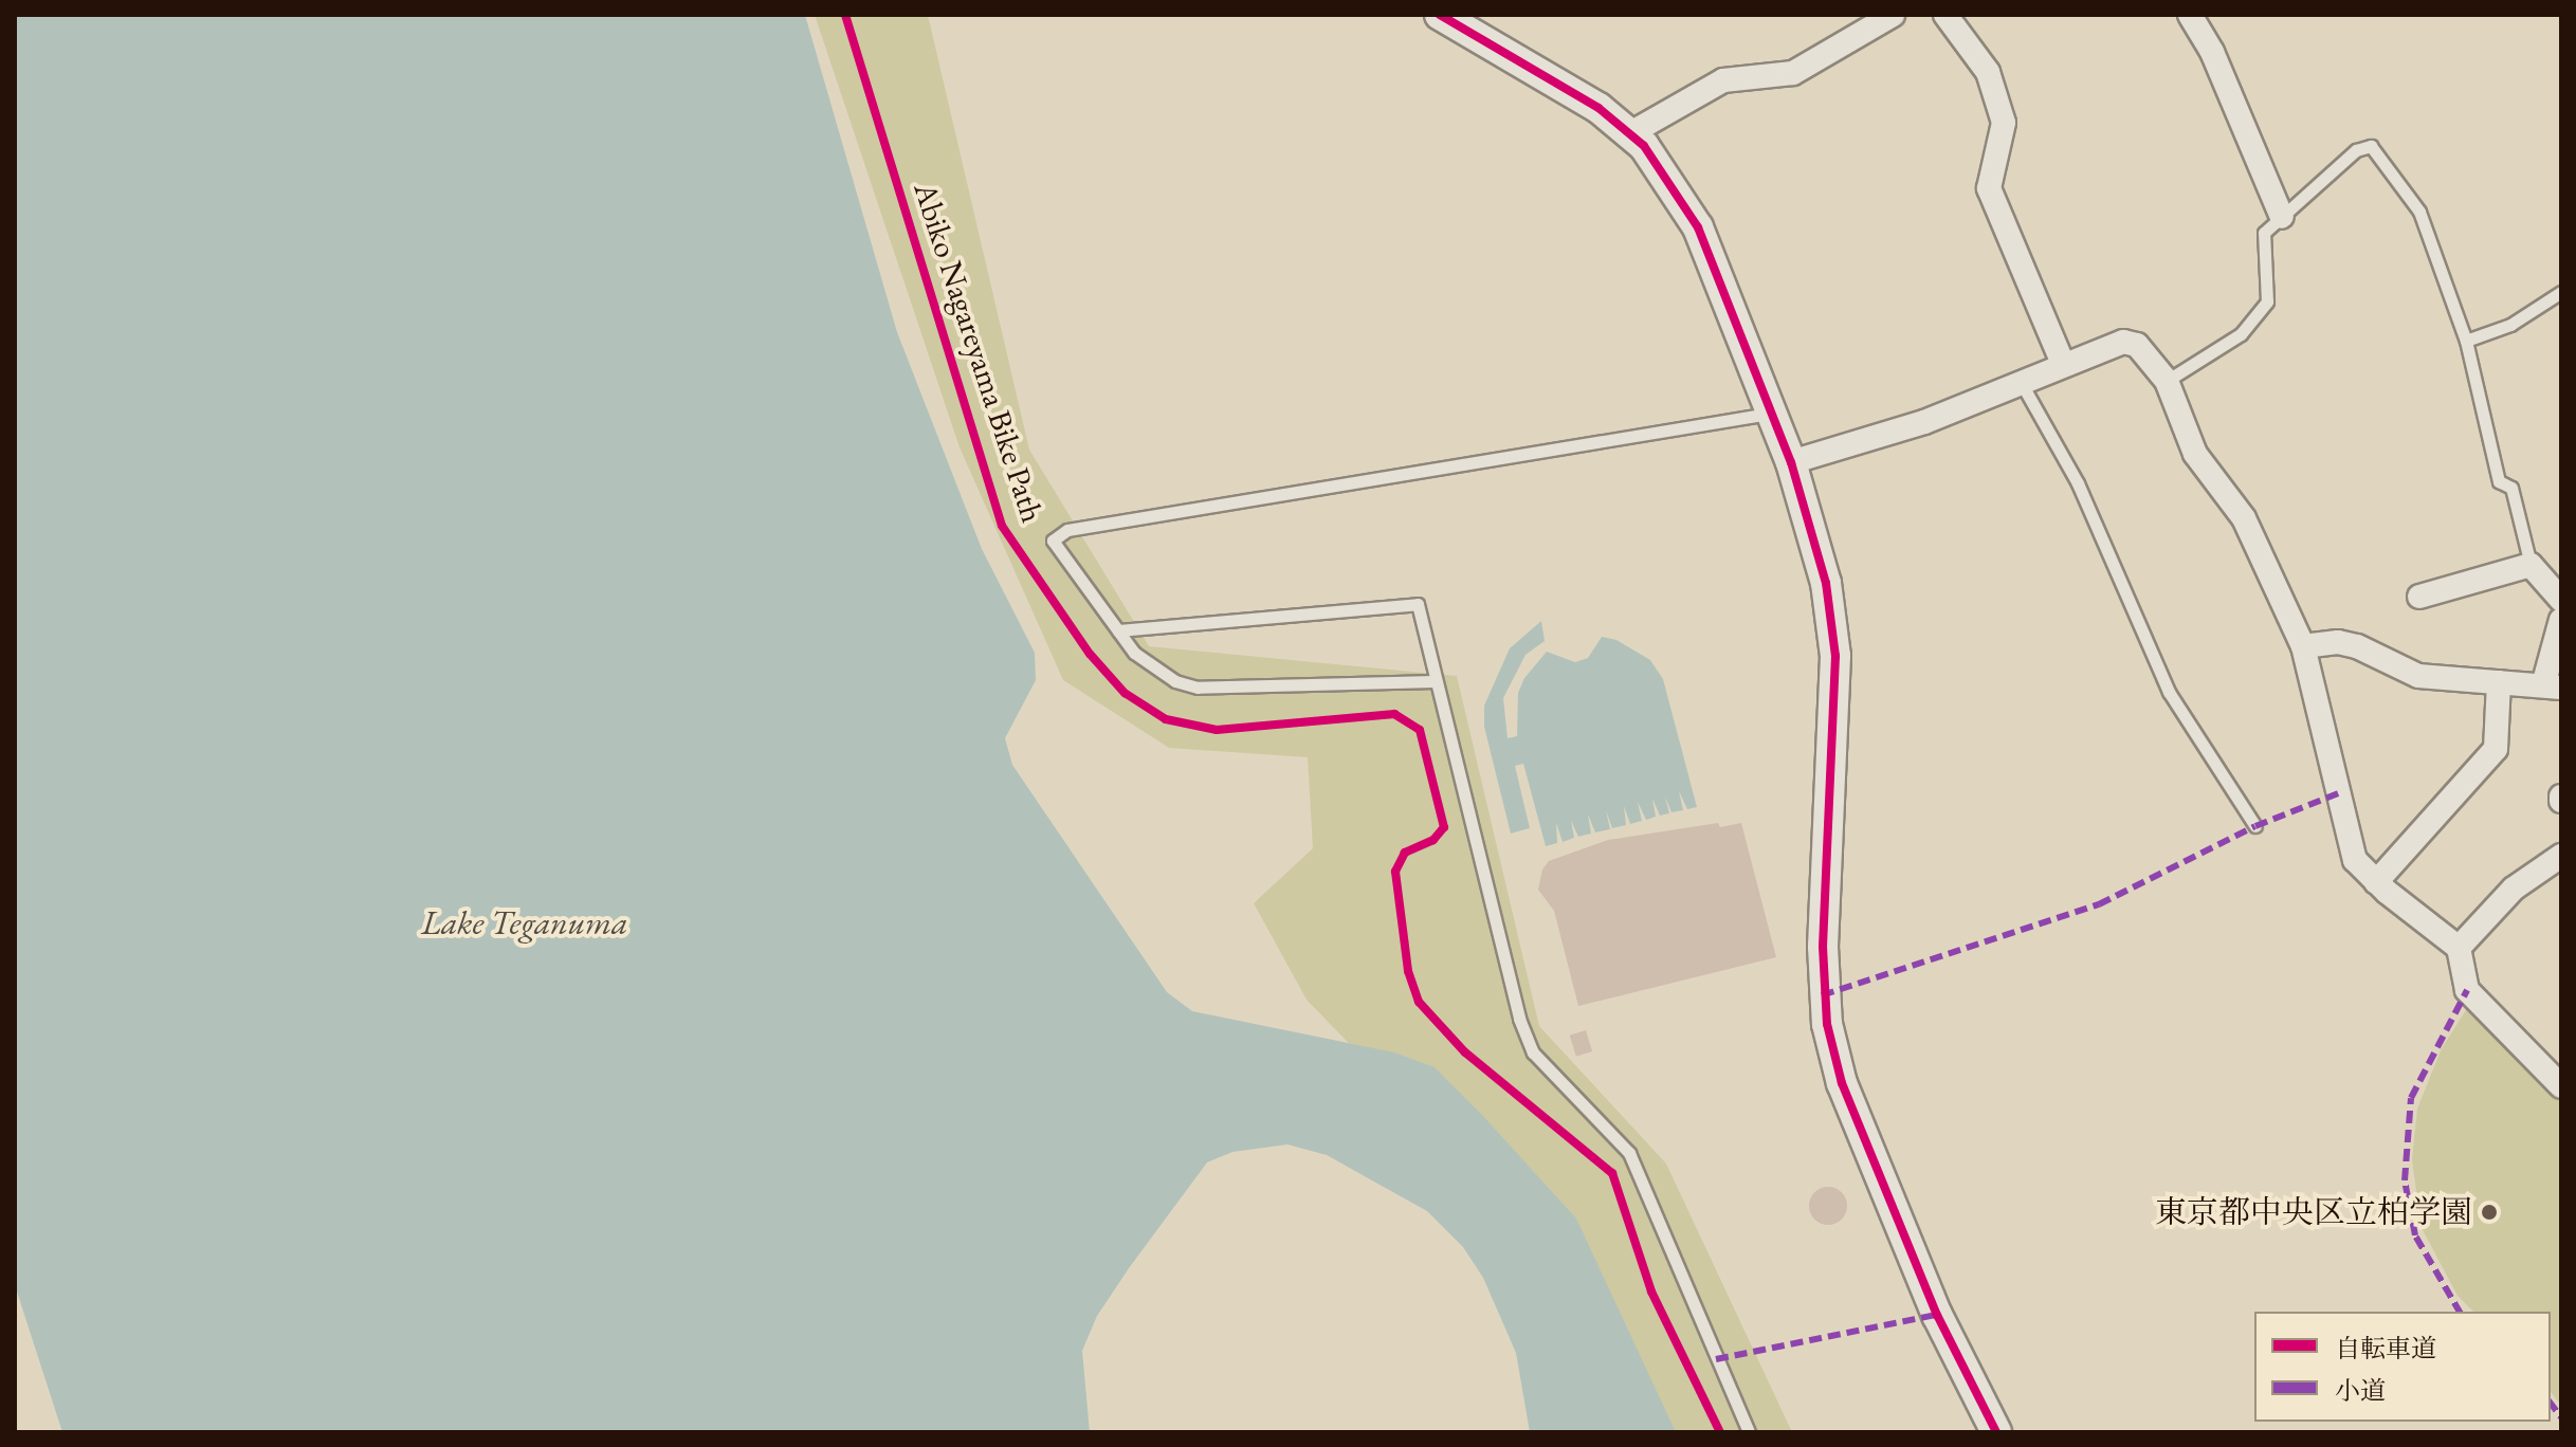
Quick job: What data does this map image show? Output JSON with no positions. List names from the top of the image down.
{
  "streets": {
    "cycle path": ["Abiko Nagareyama Bike Path"]
  },
  "water": ["Lake Teganuma"],
  "places": ["東京都中央区立柏学園"],
  "legend": ["自転車道", "小道"]
}
